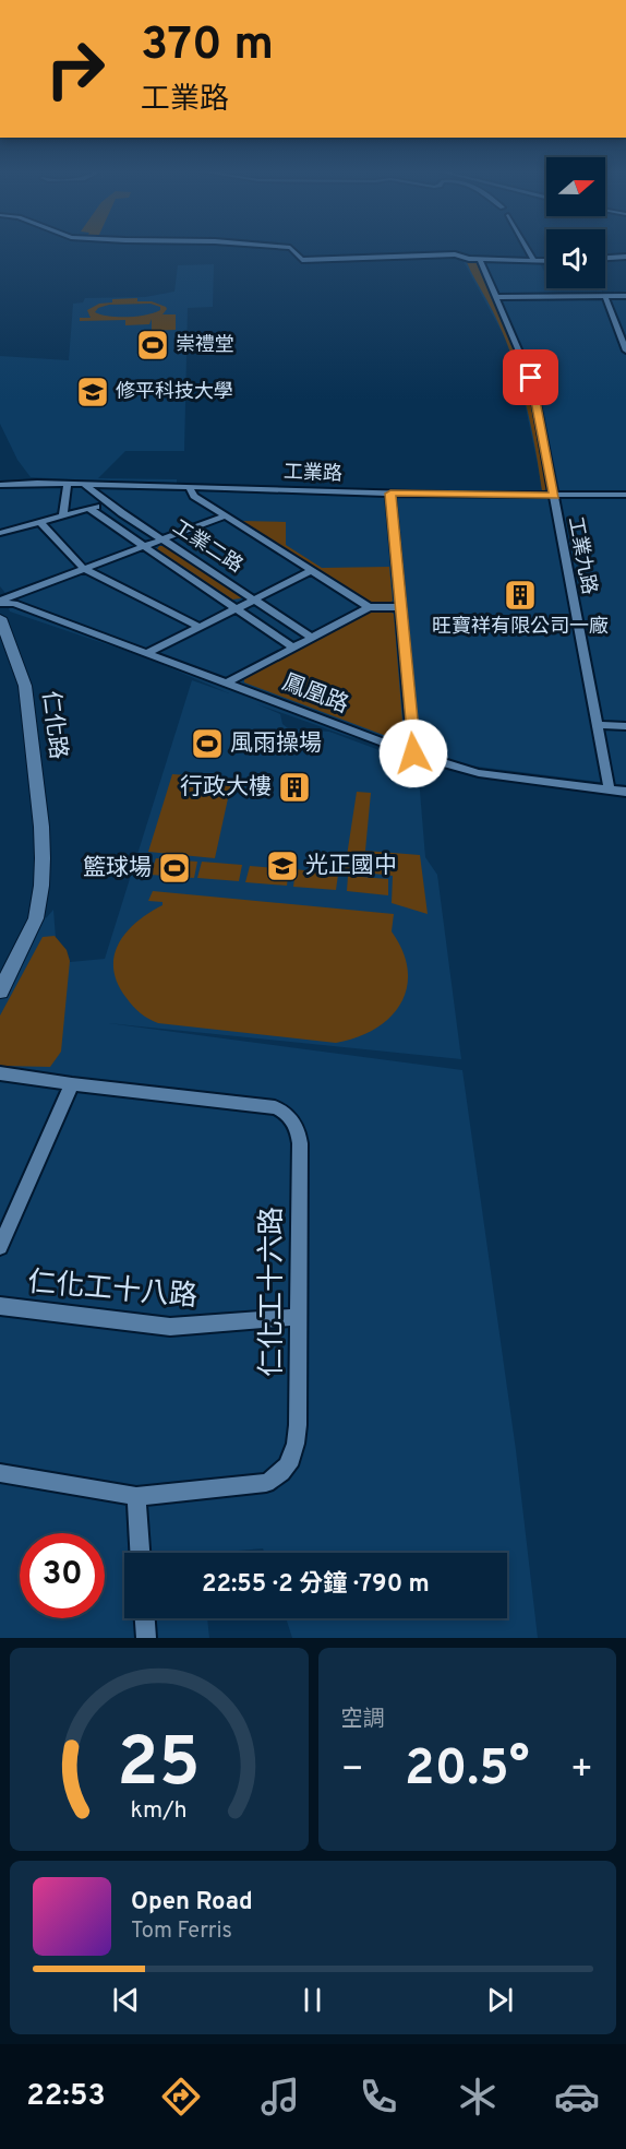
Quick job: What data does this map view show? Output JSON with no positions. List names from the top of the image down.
{
  "streets": {
    "main road": ["仁化路"],
    "street": [
      "工業路",
      "工業二路",
      "工業九路",
      "鳳凰路",
      "仁化工十八路",
      "仁化工十六路"
    ]
  },
  "crossings": [
    ["工業路", "工業二路"],
    ["工業路", "工業九路"],
    ["工業九路", "鳳凰路"],
    ["仁化工十八路", "仁化工十六路"]
  ],
  "places": {
    "sports": ["崇禮堂", "風雨操場", "籃球場"],
    "school or university": ["修平科技大學", "光正國中"],
    "building": ["旺寶祥有限公司一廠", "行政大樓"]
  },
  "north": "right",
  "page": {
    "turn": ["370 m", "工業路"],
    "limit": "30",
    "trip": "22:55 · 2 分鐘 · 790 m",
    "tile": "空調",
    "heat": ["−", "20.5°", "+"],
    "song": ["Open Road", "Tom Ferris"],
    "tabs": "22:53",
    "gauge": ["25", "km/h"]
  }
}
